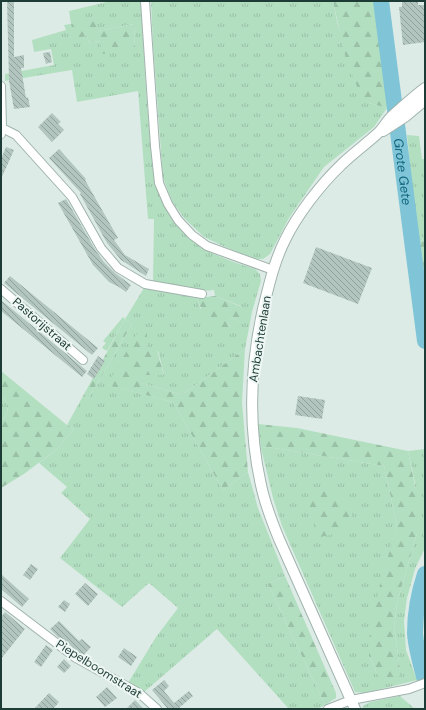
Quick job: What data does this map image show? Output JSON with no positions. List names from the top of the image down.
{
  "streets": {
    "street": ["Pastorijstraat", "Ambachtenlaan", "Piepelboomstraat"]
  },
  "water": ["Grote Gete"]
}
